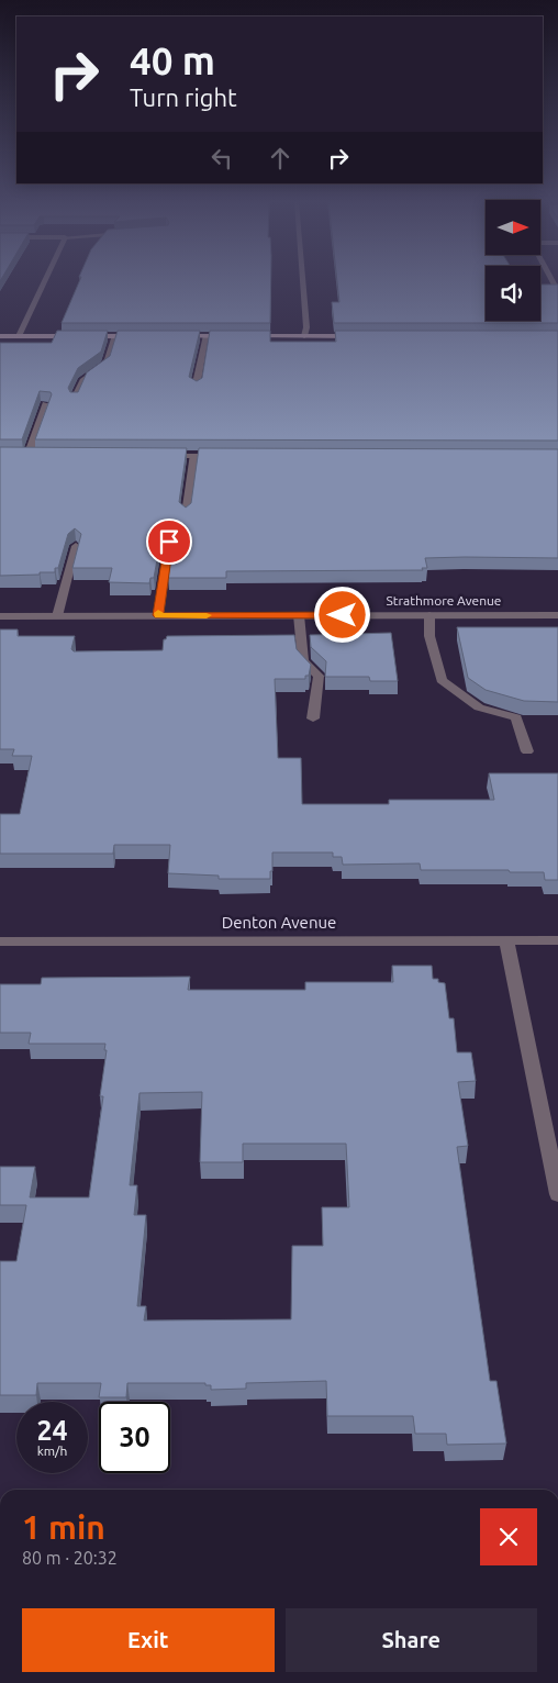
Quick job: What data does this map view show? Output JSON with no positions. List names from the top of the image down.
{
  "streets": {
    "street": ["Strathmore Avenue", "Denton Avenue"]
  },
  "north": "right",
  "page": {
    "turn": ["40 m", "Turn right"],
    "speed": "24 km/h",
    "limit": "30",
    "heading": ["1 min", "80 m · 20:32"],
    "buttons": ["Exit", "Share"]
  }
}
